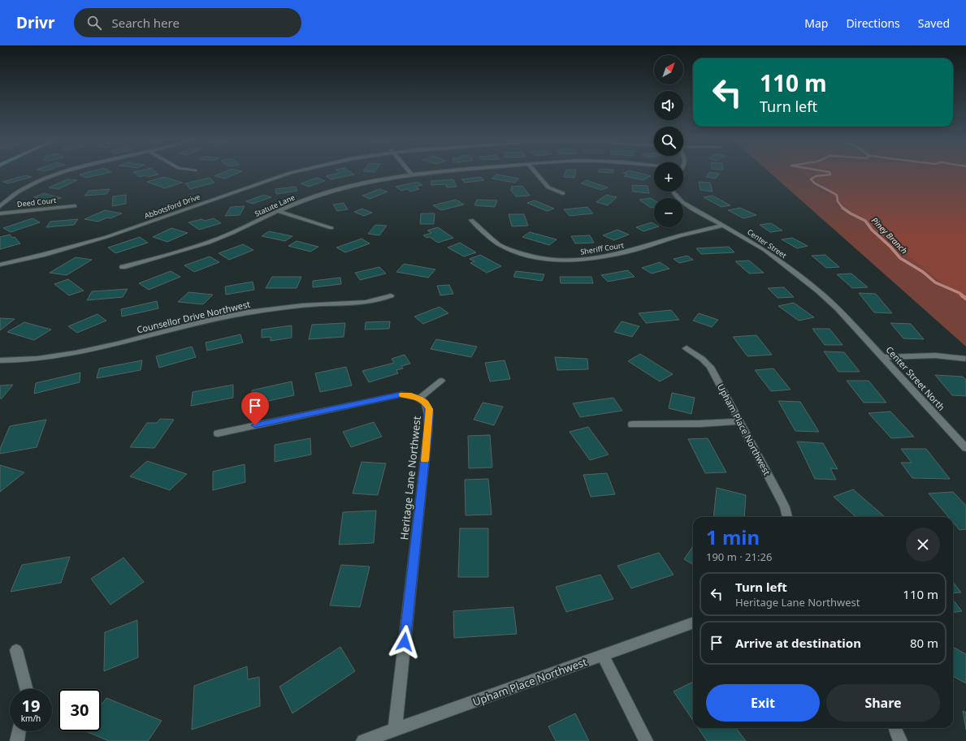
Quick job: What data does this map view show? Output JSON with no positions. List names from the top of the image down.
{
  "streets": {
    "street": [
      "Deed Court",
      "Statute Lane",
      "Abbotsford Drive",
      "Center Street",
      "Sheriff Court",
      "Counsellor Drive Northwest",
      "Center Street North",
      "Upham Place Northwest",
      "Heritage Lane Northwest"
    ]
  },
  "crossings": [
    ["Center Street", "Sheriff Court"],
    ["Center Street", "Center Street North"],
    ["Upham Place Northwest", "Heritage Lane Northwest"]
  ],
  "water": ["Piney Branch"],
  "north": "top right",
  "page": {
    "header": "Drivr",
    "search": "Search here",
    "nav": ["Map", "Directions", "Saved"],
    "map_buttons": ["+", "−"],
    "turn": ["110 m", "Turn left"],
    "heading": ["1 min", "190 m · 21:26"],
    "list": [
      {
        "name": "Turn left",
        "note": "Heritage Lane Northwest",
        "value": "110 m"
      },
      {
        "name": "Arrive at destination",
        "value": "80 m"
      }
    ],
    "buttons": ["Exit", "Share"],
    "speed": "19 km/h",
    "limit": "30"
  }
}
